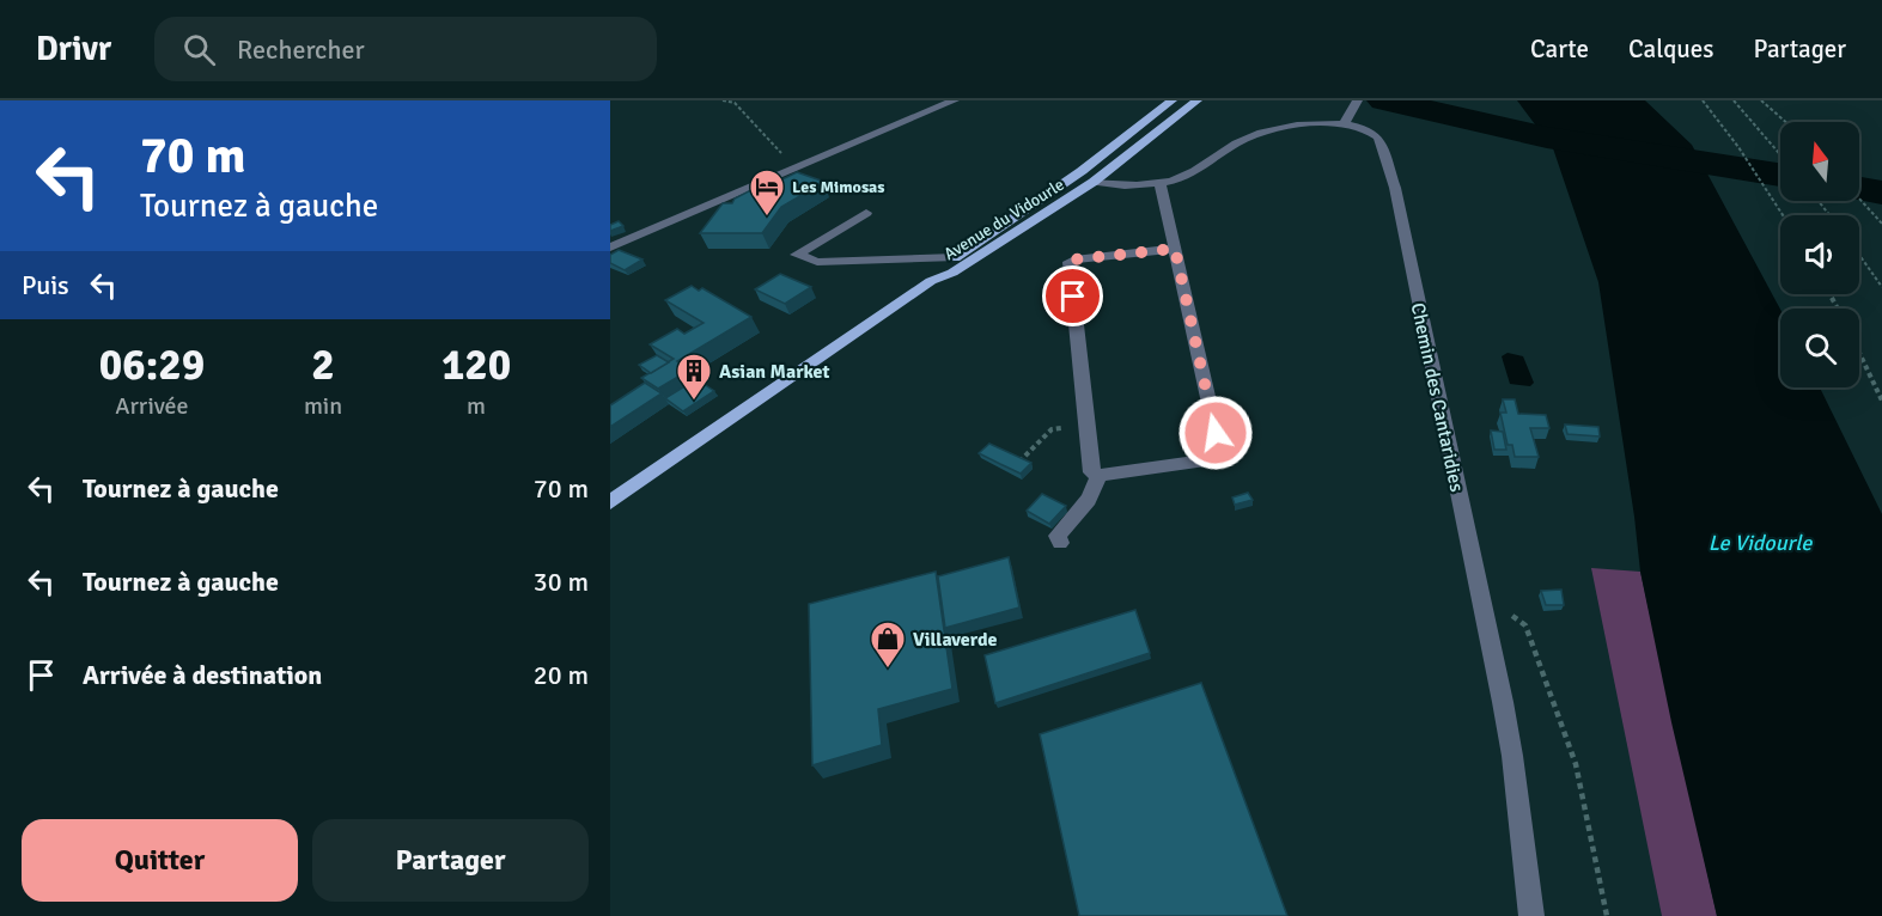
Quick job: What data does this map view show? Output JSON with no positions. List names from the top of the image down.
{
  "streets": {
    "main road": ["Avenue du Vidourle"],
    "street": ["Chemin des Cantaridies"]
  },
  "crossings": [
    ["Avenue du Vidourle", "Chemin des Cantaridies"]
  ],
  "water": ["Le Vidourle"],
  "places": {
    "hotel": ["Les Mimosas"],
    "building": ["Asian Market"],
    "shop": ["Villaverde"]
  },
  "north": "top",
  "page": {
    "header": "Drivr",
    "search": "Rechercher",
    "nav": ["Carte", "Calques", "Partager"],
    "turn": ["70 m", "Tournez à gauche"],
    "then": "Puis",
    "eta": [
      "06:29",
      "Arrivée",
      "2",
      "min",
      "120",
      "m"
    ],
    "list": [
      {
        "name": "Tournez à gauche",
        "value": "70 m"
      },
      {
        "name": "Tournez à gauche",
        "value": "30 m"
      },
      {
        "name": "Arrivée à destination",
        "value": "20 m"
      }
    ],
    "buttons": ["Quitter", "Partager"]
  }
}
